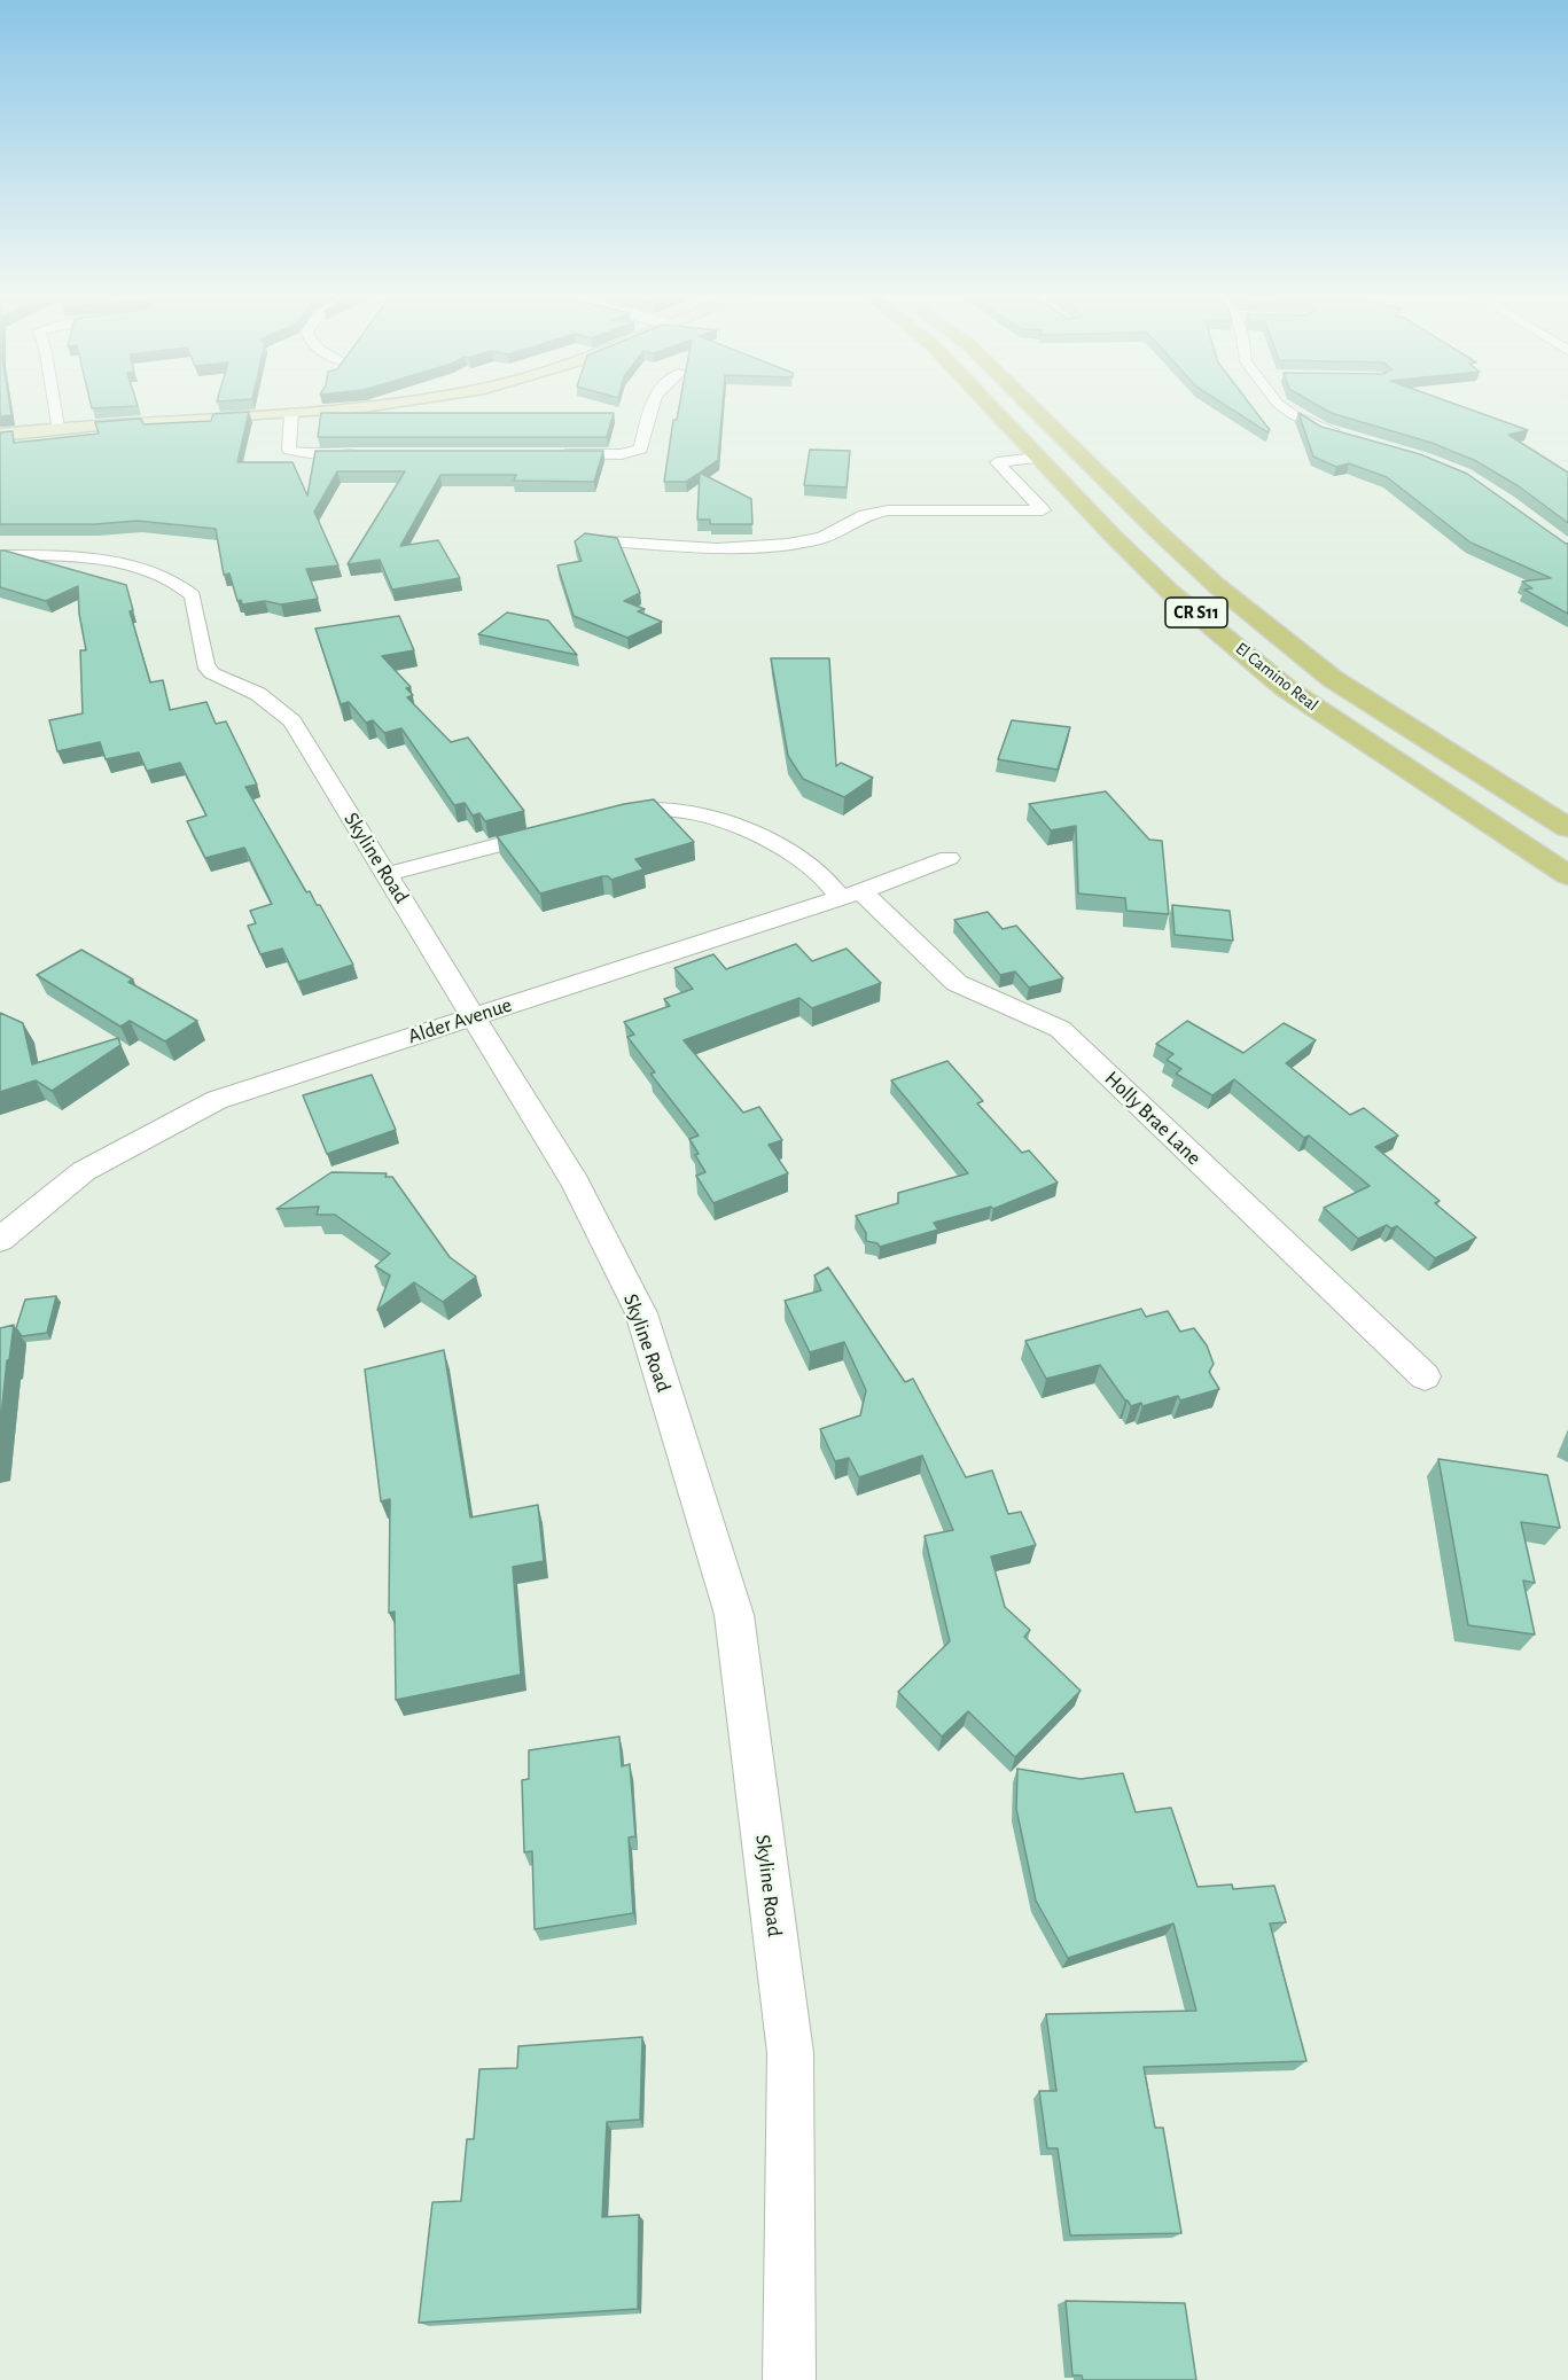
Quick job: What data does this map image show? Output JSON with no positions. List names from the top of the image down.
{
  "streets": {
    "main road": ["CR S11", "El Camino Real"],
    "street": ["Skyline Road", "Alder Avenue", "Holly Brae Lane"]
  },
  "crossings": [
    ["Skyline Road", "Alder Avenue"],
    ["Alder Avenue", "Holly Brae Lane"]
  ]
}
